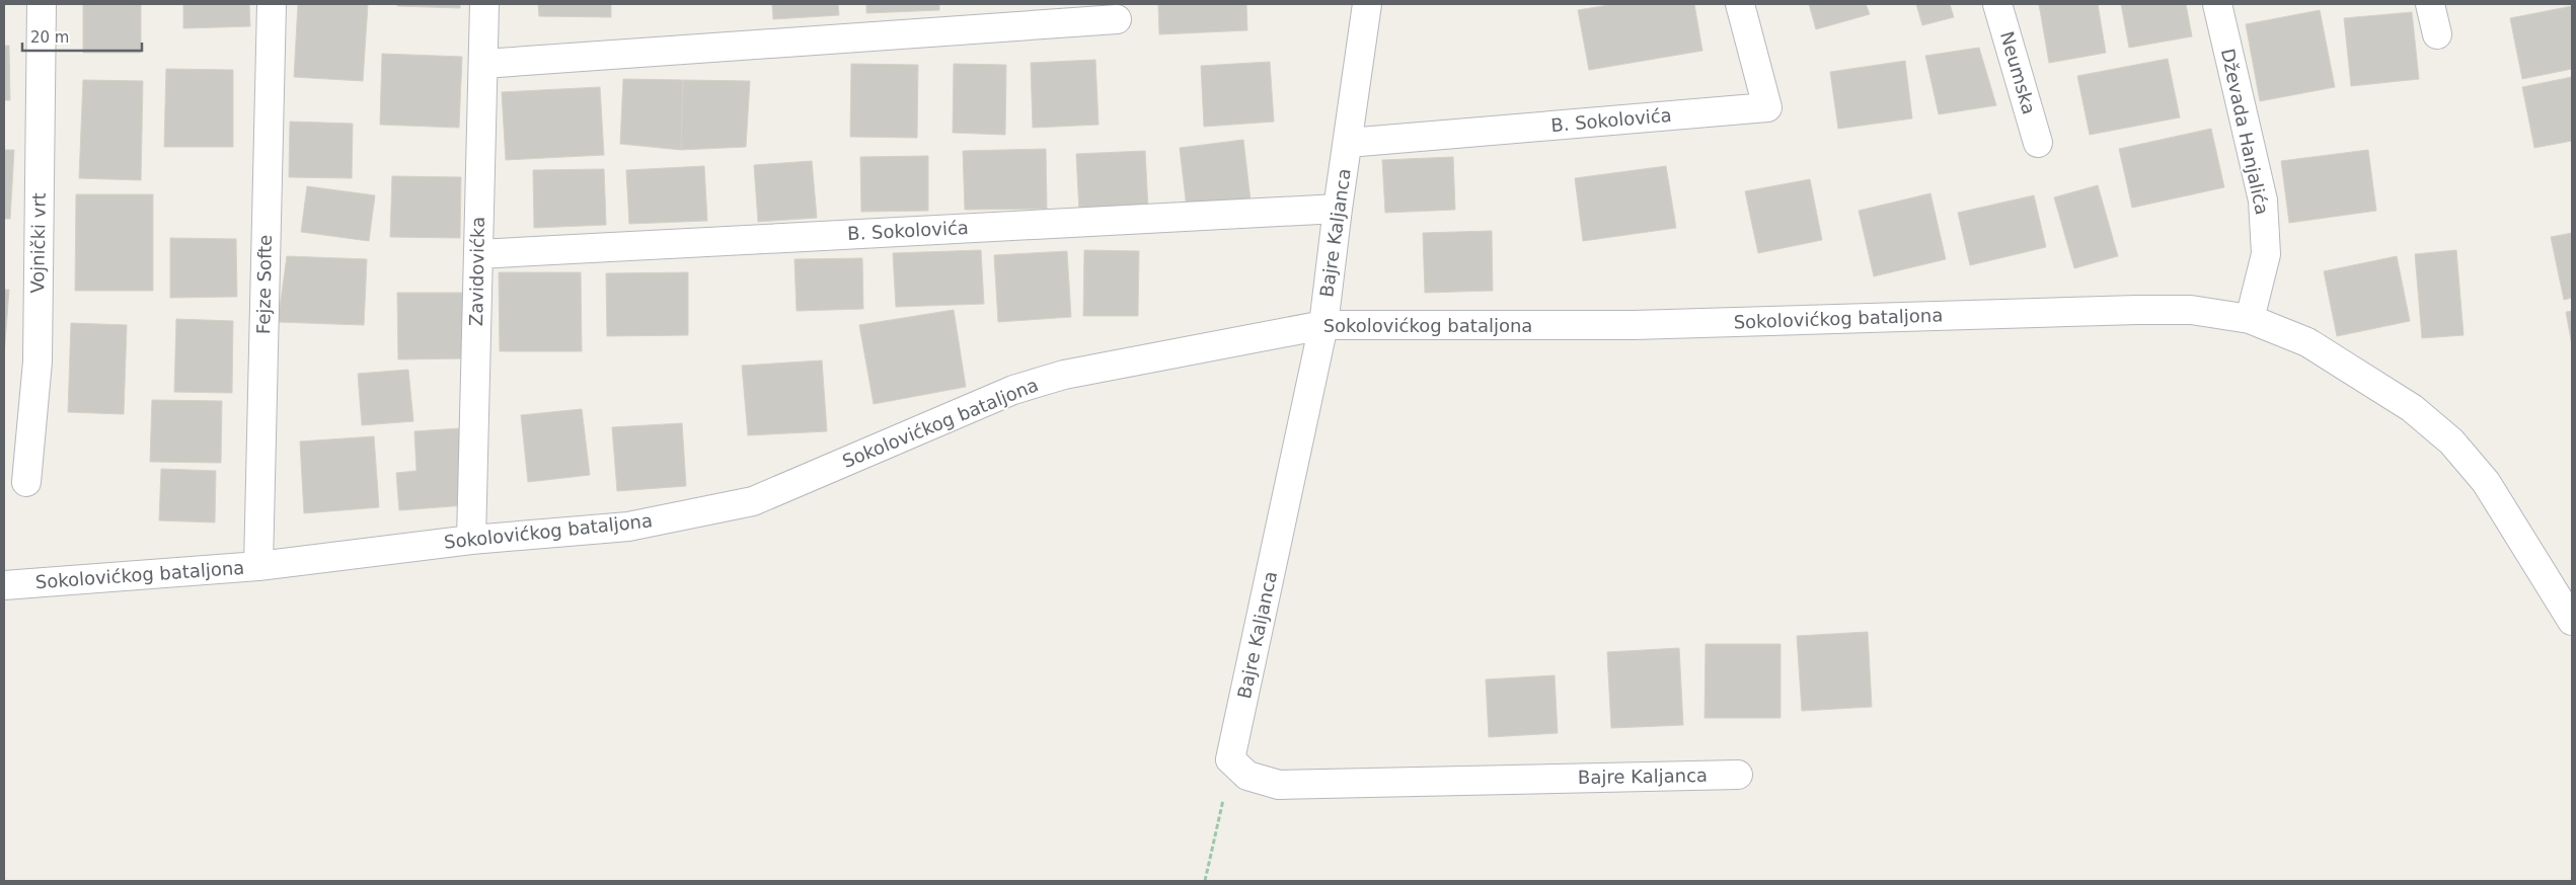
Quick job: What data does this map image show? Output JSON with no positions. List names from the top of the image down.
{
  "streets": {
    "street": [
      "Neumska",
      "B. Sokolovića",
      "Dževada Hanjalića",
      "Bajre Kaljanca",
      "Vojnički vrt",
      "Zavidovićka",
      "Fejze Softe",
      "Sokolovićkog bataljona"
    ]
  },
  "crossings": [
    ["B. Sokolovića", "Bajre Kaljanca"],
    ["B. Sokolovića", "Zavidovićka"],
    ["Dževada Hanjalića", "Sokolovićkog bataljona"],
    ["Bajre Kaljanca", "Sokolovićkog bataljona"],
    ["Zavidovićka", "Sokolovićkog bataljona"],
    ["Fejze Softe", "Sokolovićkog bataljona"]
  ],
  "scale_bar": "20 m"
}
